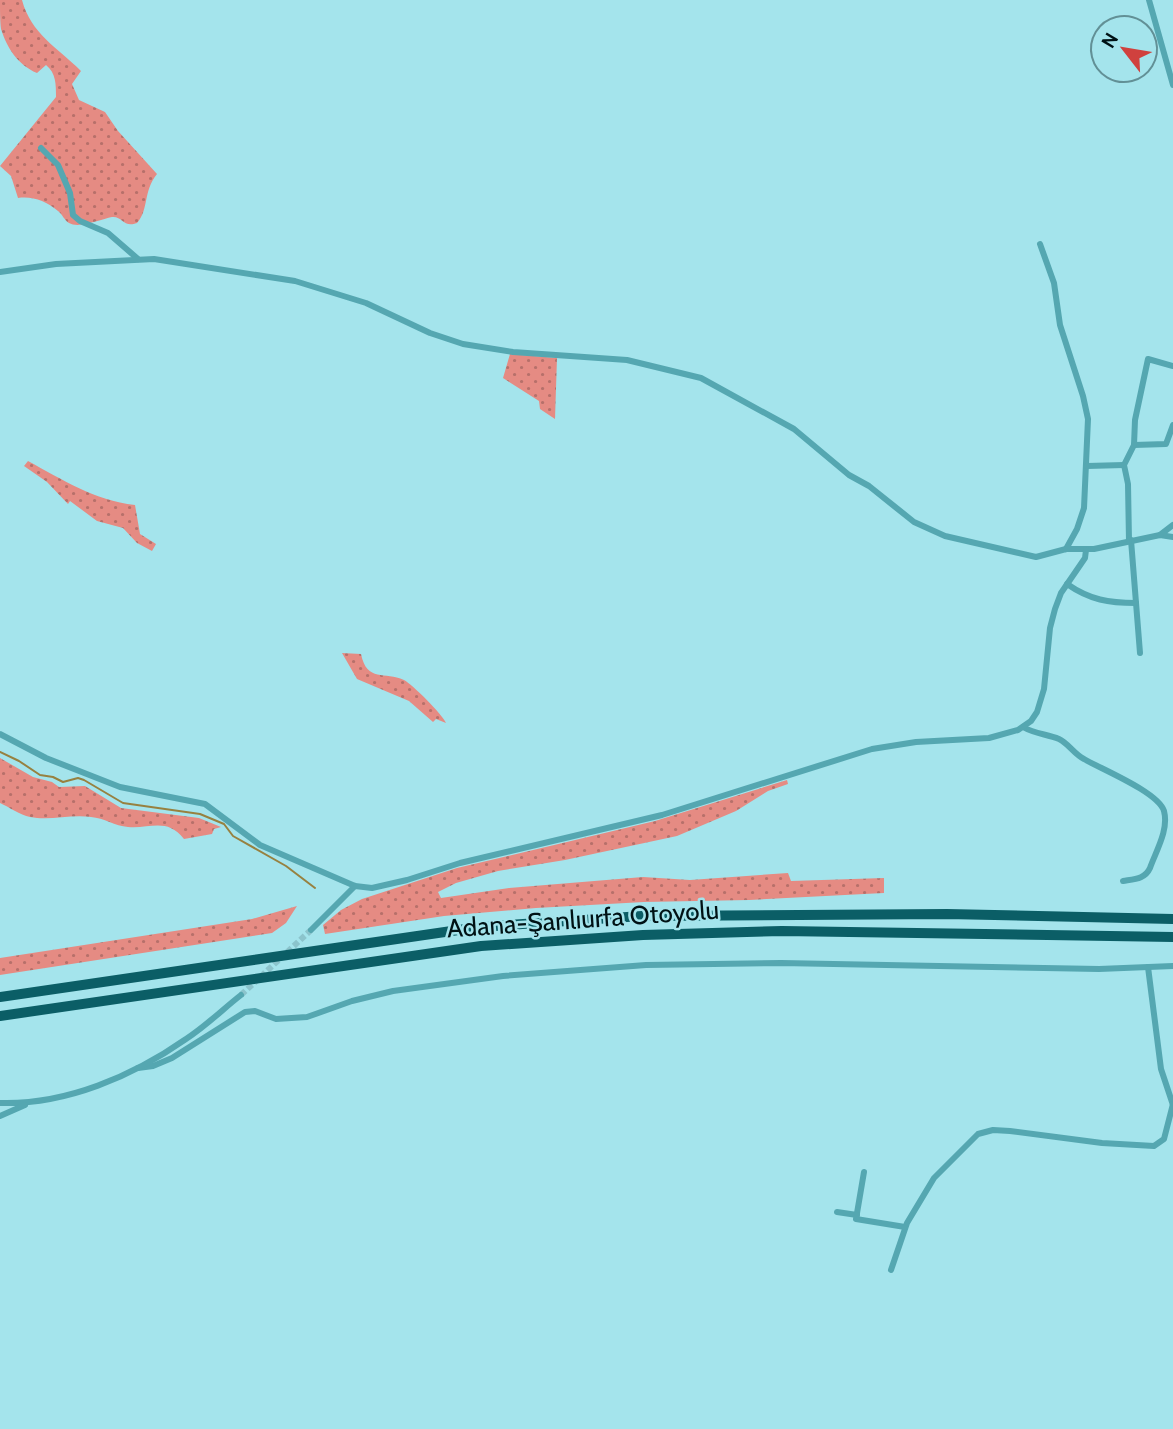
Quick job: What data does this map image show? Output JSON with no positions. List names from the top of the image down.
{
  "streets": {
    "highway": ["Adana-Şanlıurfa Otoyolu"]
  },
  "north": "top left"
}
